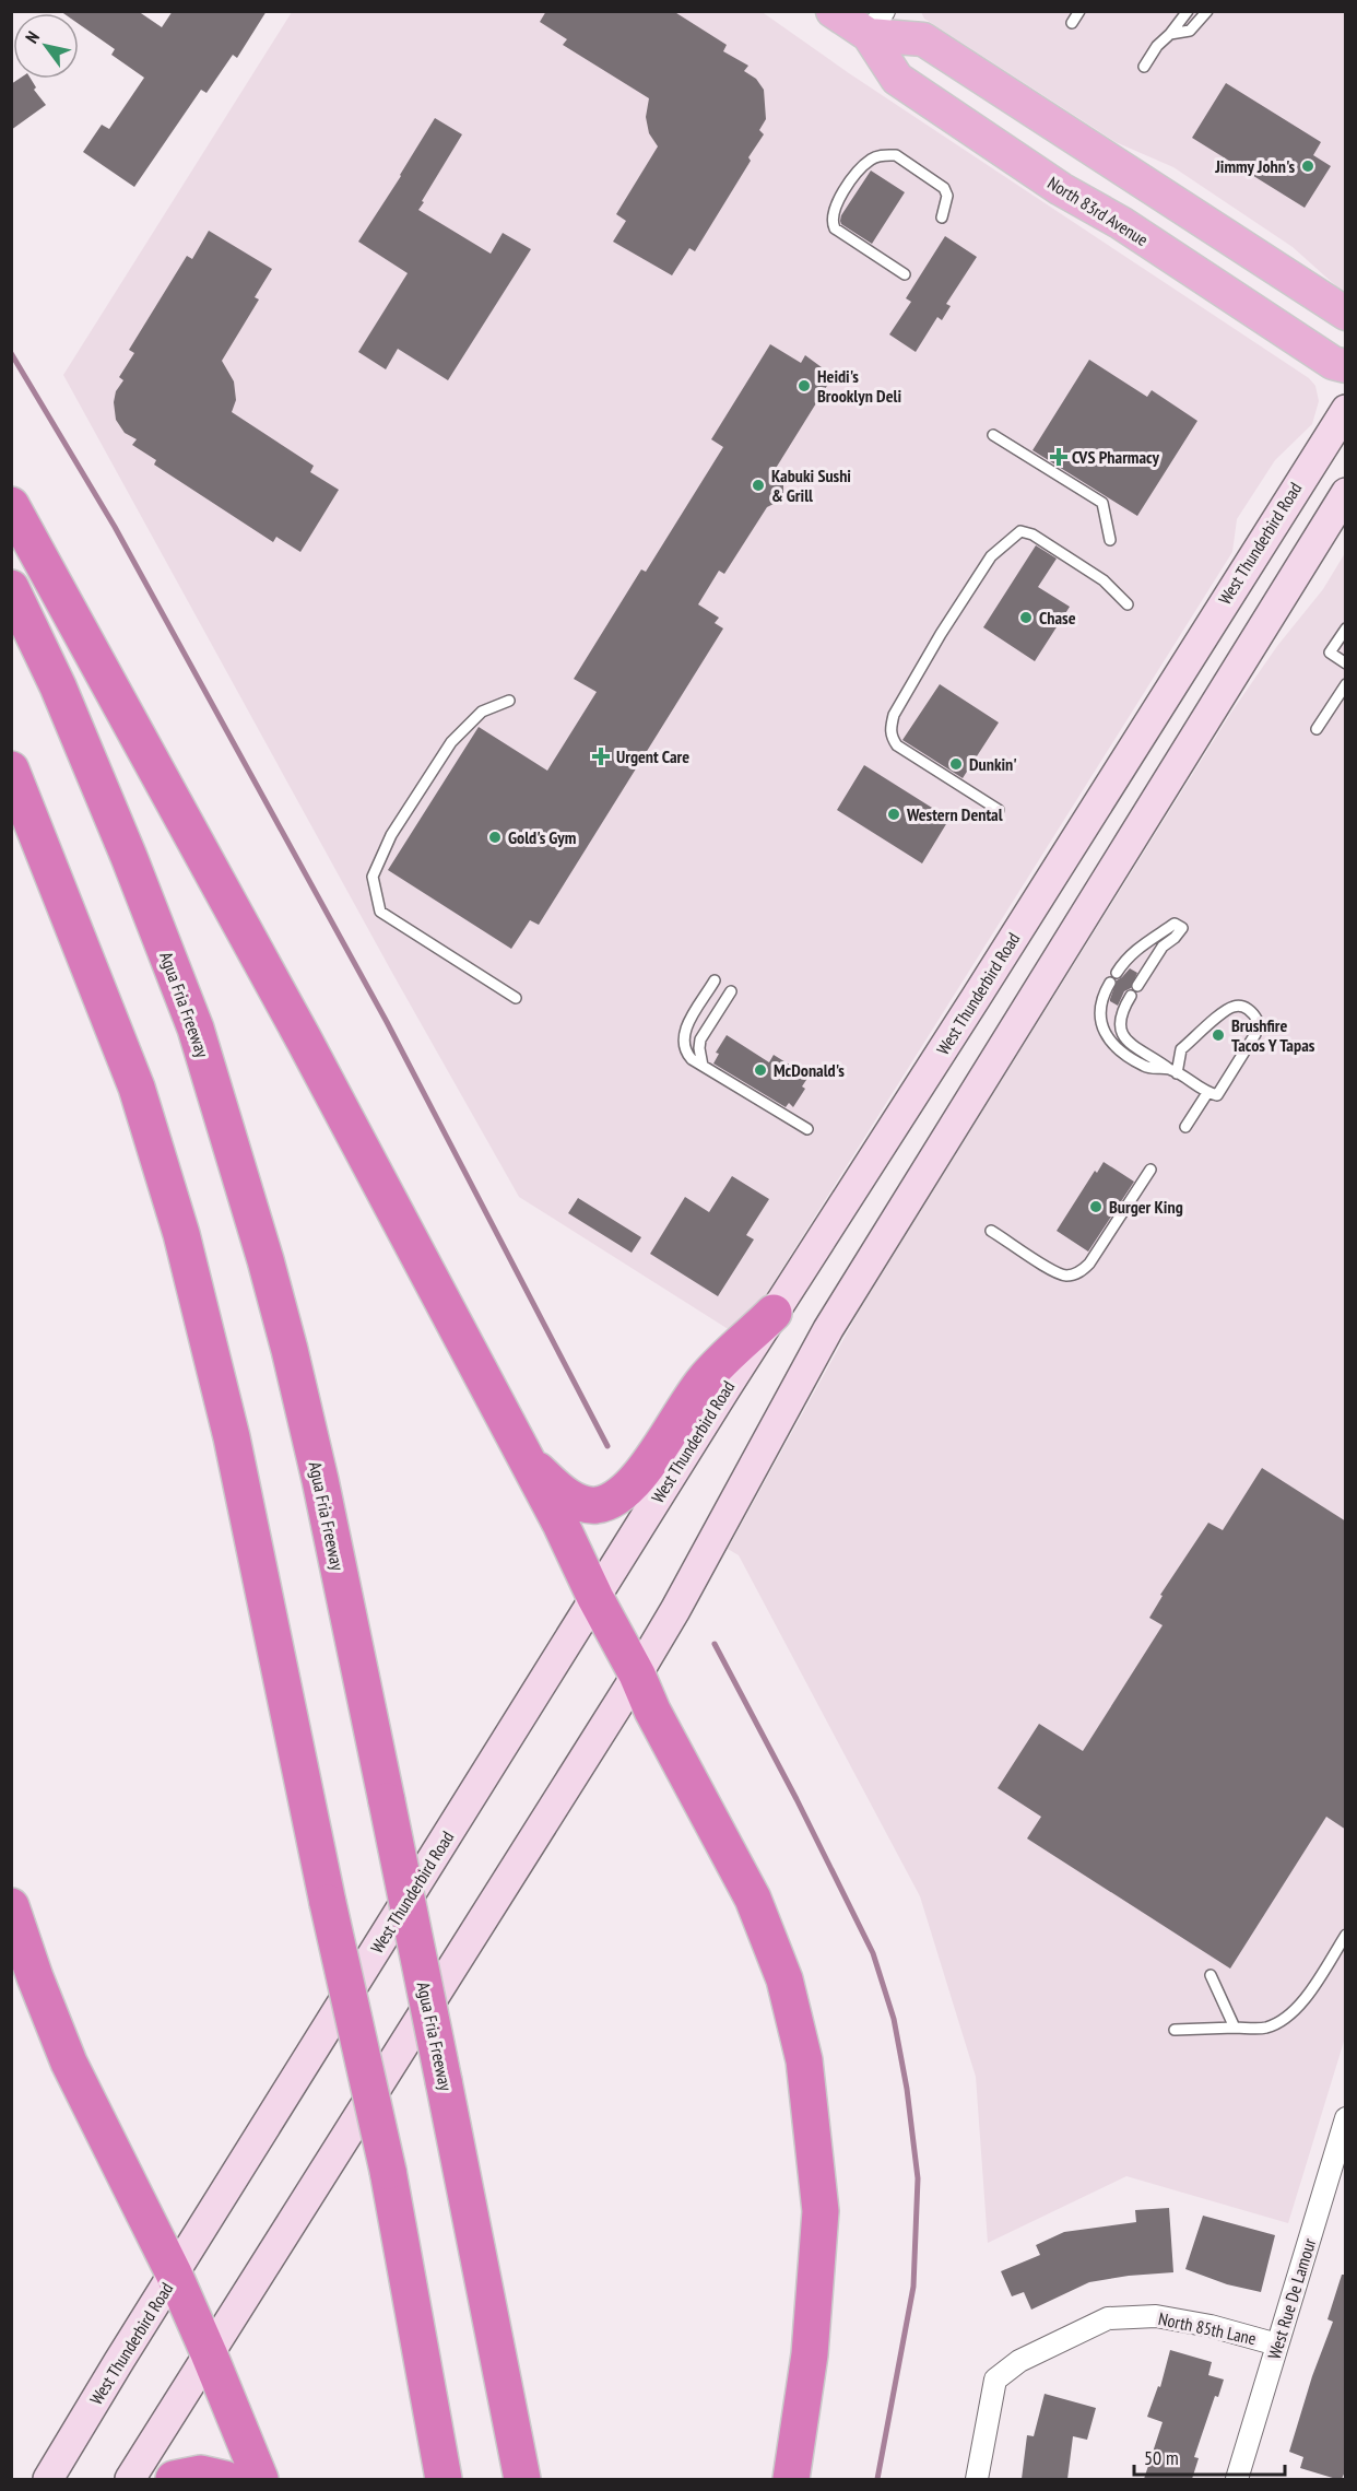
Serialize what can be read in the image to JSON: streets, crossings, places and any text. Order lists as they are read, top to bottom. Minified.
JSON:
{"streets":{"highway":["Agua Fria Freeway"],"main road":["North 83rd Avenue","West Thunderbird Road"],"street":["West Rue De Lamour","North 85th Lane"]},"crossings":[["West Rue De Lamour","North 85th Lane"]],"places":{"other":["Jimmy John's","Heidi's Brooklyn Deli","Kabuki Sushi & Grill","Chase","Dunkin'","Western Dental","Gold's Gym","Brushfire Tacos Y Tapas","McDonald's","Burger King"],"health":["CVS Pharmacy","Urgent Care"]},"scale_bar":"50 m","north":"top left"}
